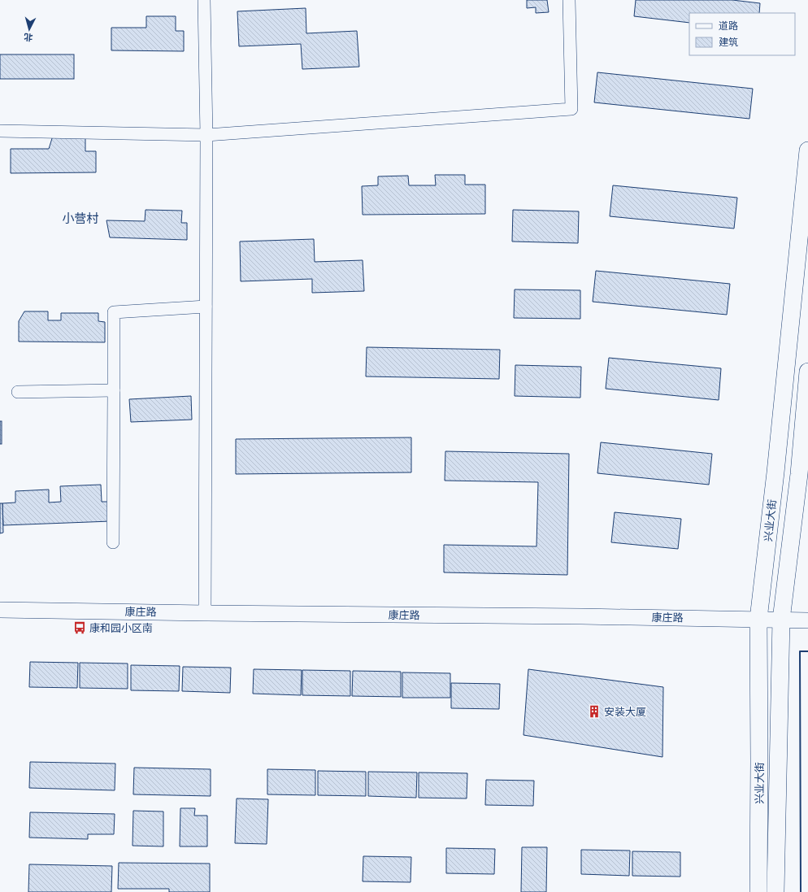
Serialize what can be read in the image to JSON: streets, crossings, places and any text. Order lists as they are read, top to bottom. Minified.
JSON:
{"streets":{"main road":["兴业大街"],"street":["康庄路"]},"crossings":[["兴业大街","康庄路"]],"districts":["小营村"],"places":{"bus stop":["康和园小区南"],"building":["安装大厦"]},"legend":["道路","建筑"],"north":"bottom"}
